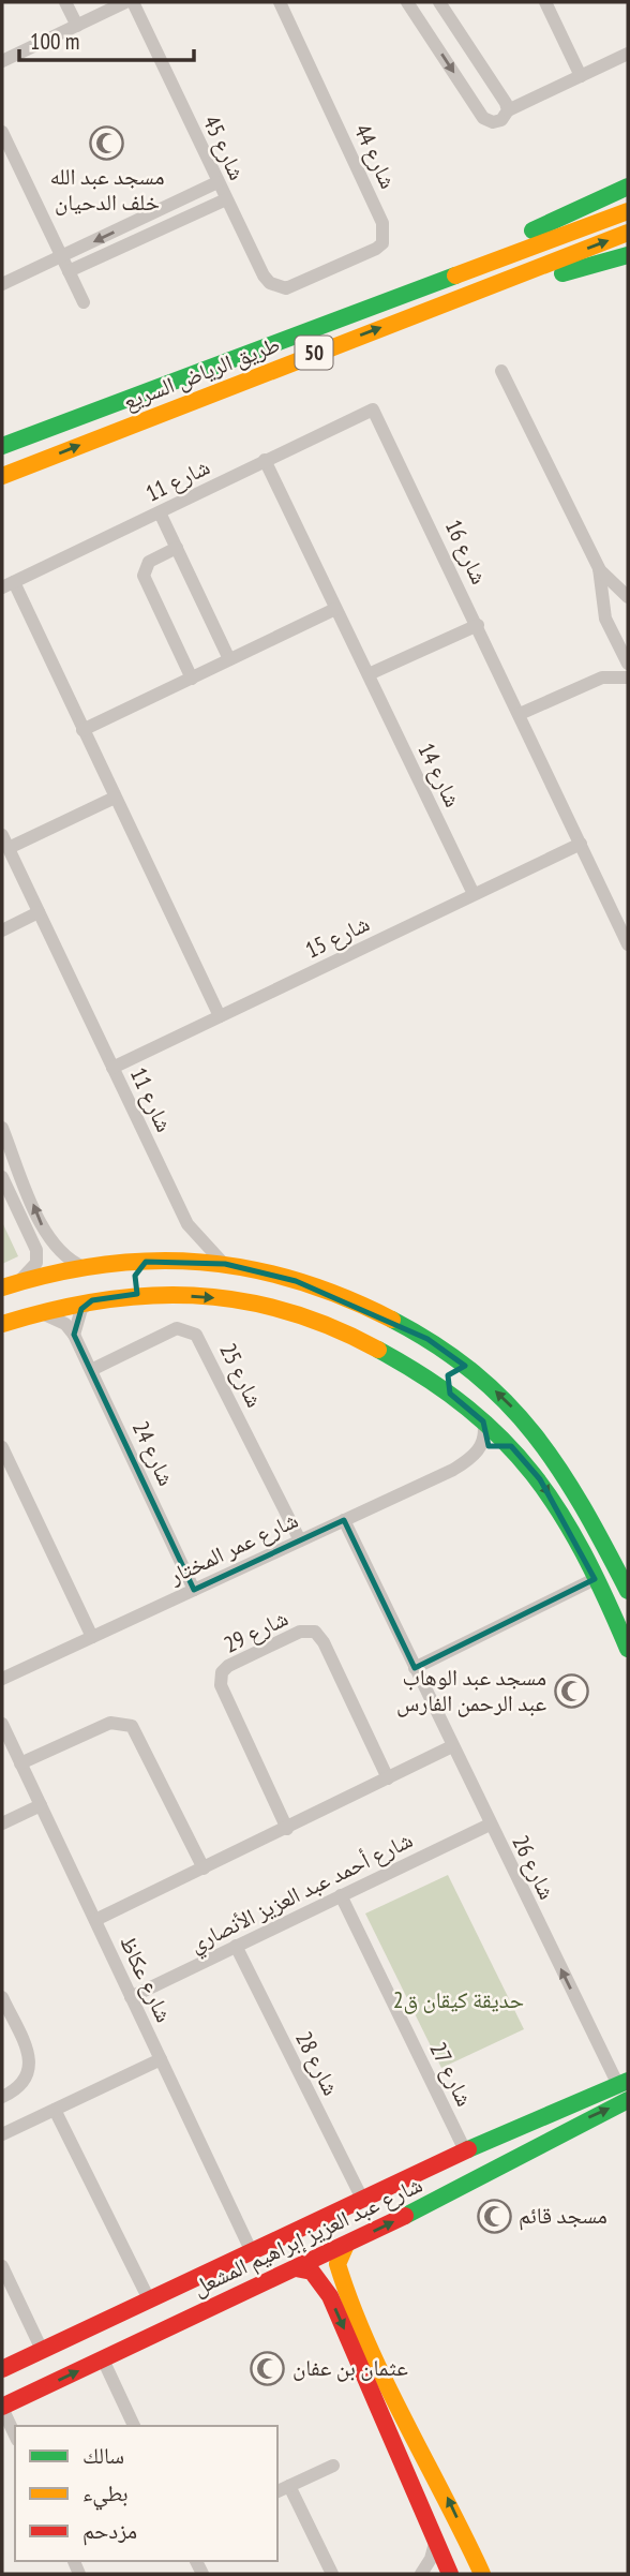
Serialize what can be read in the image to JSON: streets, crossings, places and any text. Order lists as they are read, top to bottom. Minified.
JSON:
{"streets":{"main road":["50","طريق الرياض السريع","شارع عبد العزيز إبراهيم المشعل"],"street":["شارع 45","شارع 44","شارع 11","شارع 16","شارع 14","شارع 15","شارع 25","شارع 24","شارع عمر المختار","شارع 29","شارع 26","شارع أحمد عبد العزيز الأنصاري","شارع عكاظ","شارع 28","شارع 27"]},"crossings":[["شارع 45","شارع 44"],["شارع 11","شارع 16"],["شارع 11","شارع 14"],["شارع 11","شارع 15"],["شارع 16","شارع 15"],["شارع 14","شارع 15"],["شارع 25","شارع 24"],["شارع 25","شارع عمر المختار"],["شارع 24","شارع عمر المختار"],["شارع عمر المختار","شارع 26"],["شارع 26","شارع أحمد عبد العزيز الأنصاري"],["شارع 26","شارع عبد العزيز إبراهيم المشعل"],["شارع أحمد عبد العزيز الأنصاري","شارع عكاظ"],["شارع أحمد عبد العزيز الأنصاري","شارع 28"],["شارع أحمد عبد العزيز الأنصاري","شارع 27"],["شارع عكاظ","شارع عبد العزيز إبراهيم المشعل"],["شارع 28","شارع عبد العزيز إبراهيم المشعل"],["شارع 27","شارع عبد العزيز إبراهيم المشعل"]],"one_way":["شارع 26"],"parks":["حديقة كيقان ق2"],"places":{"mosque":["مسجد عبد الله خلف الدحيان","مسجد عبد الوهاب عبد الرحمن الفارس","مسجد قائم","عثمان بن عفان"]},"legend":["سالك","بطيء","مزدحم"],"scale_bar":"100 m"}
